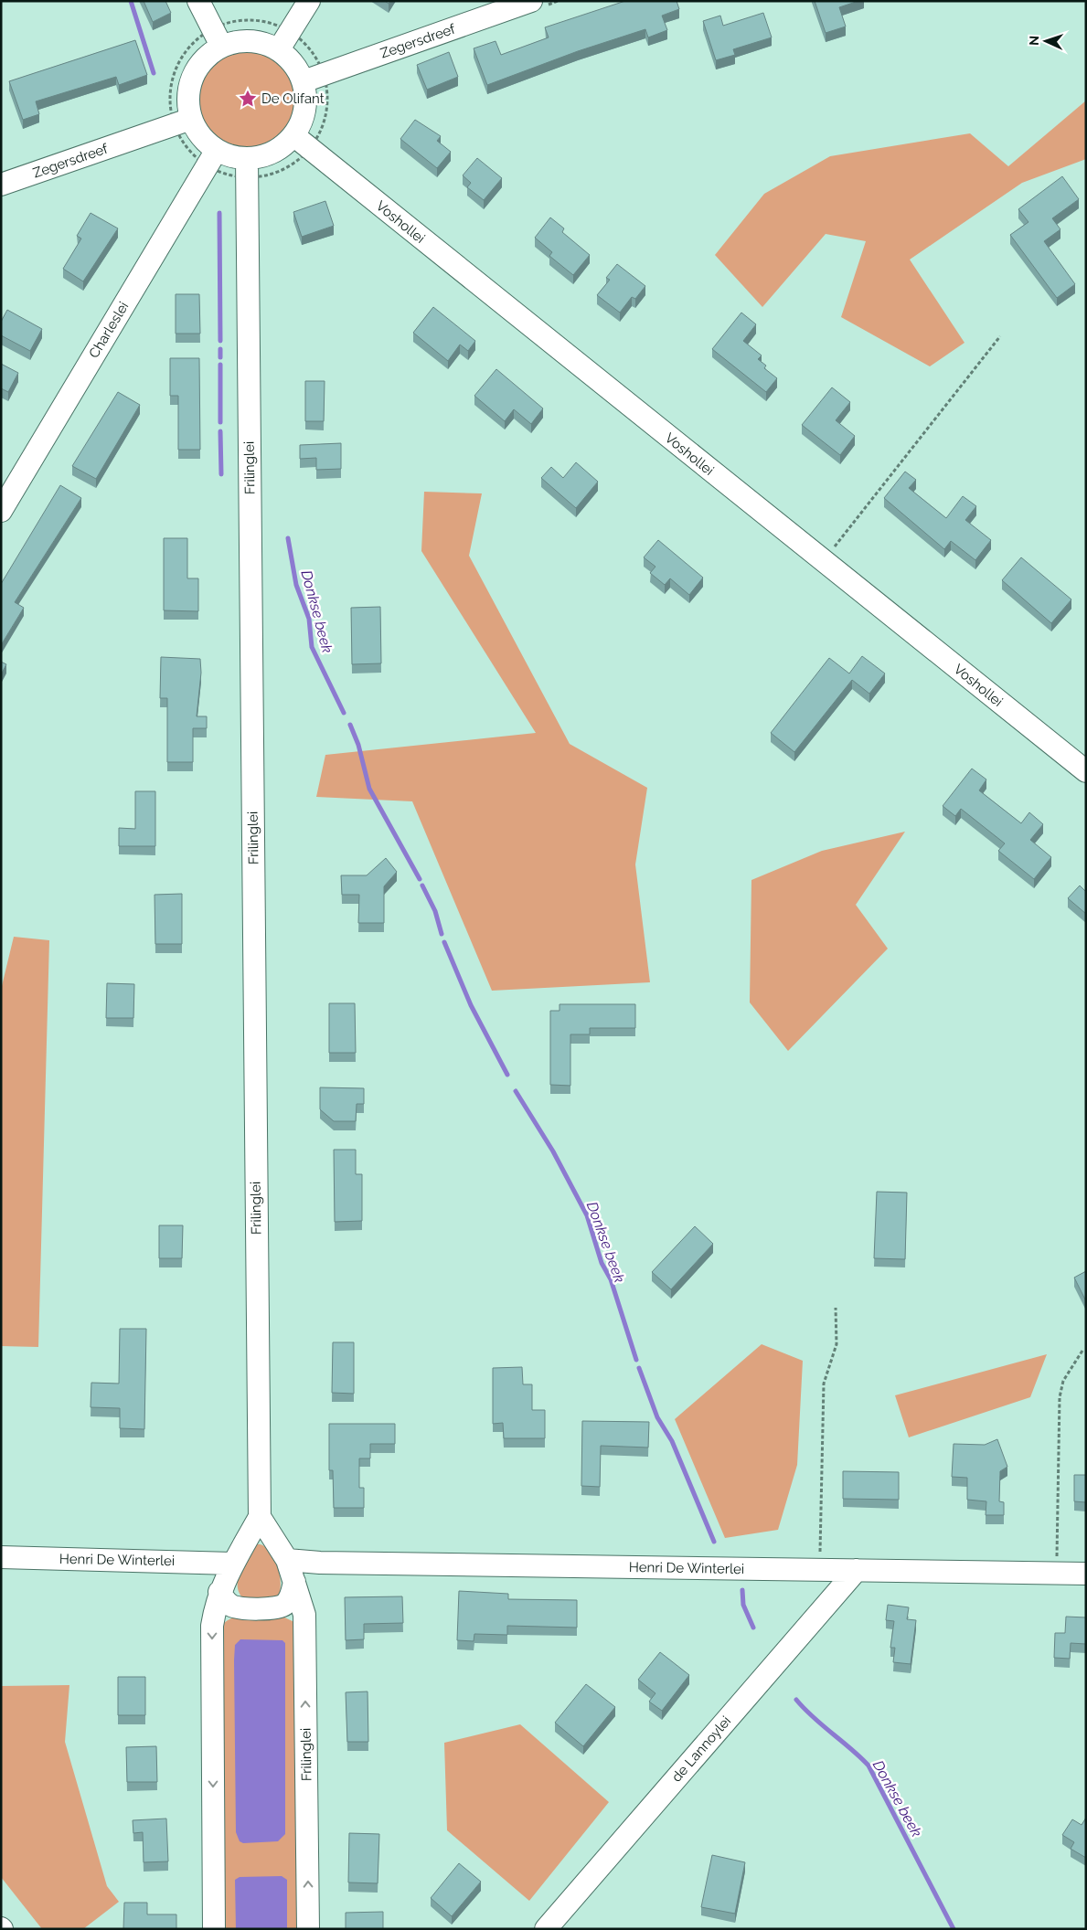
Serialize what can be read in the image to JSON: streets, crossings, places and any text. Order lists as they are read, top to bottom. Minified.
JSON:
{"streets":{"street":["Zegersdreef","Voshollei","Charleslei","Frilinglei","Henri De Winterlei","de Lannoylei"]},"crossings":[["Zegersdreef","Voshollei"],["Zegersdreef","Charleslei"],["Zegersdreef","Frilinglei"],["Voshollei","Charleslei"],["Voshollei","Frilinglei"],["Charleslei","Frilinglei"],["Frilinglei","Henri De Winterlei"],["Henri De Winterlei","de Lannoylei"]],"water":["Donkse beek"],"places":{"place":["De Olifant"]},"north":"left"}
